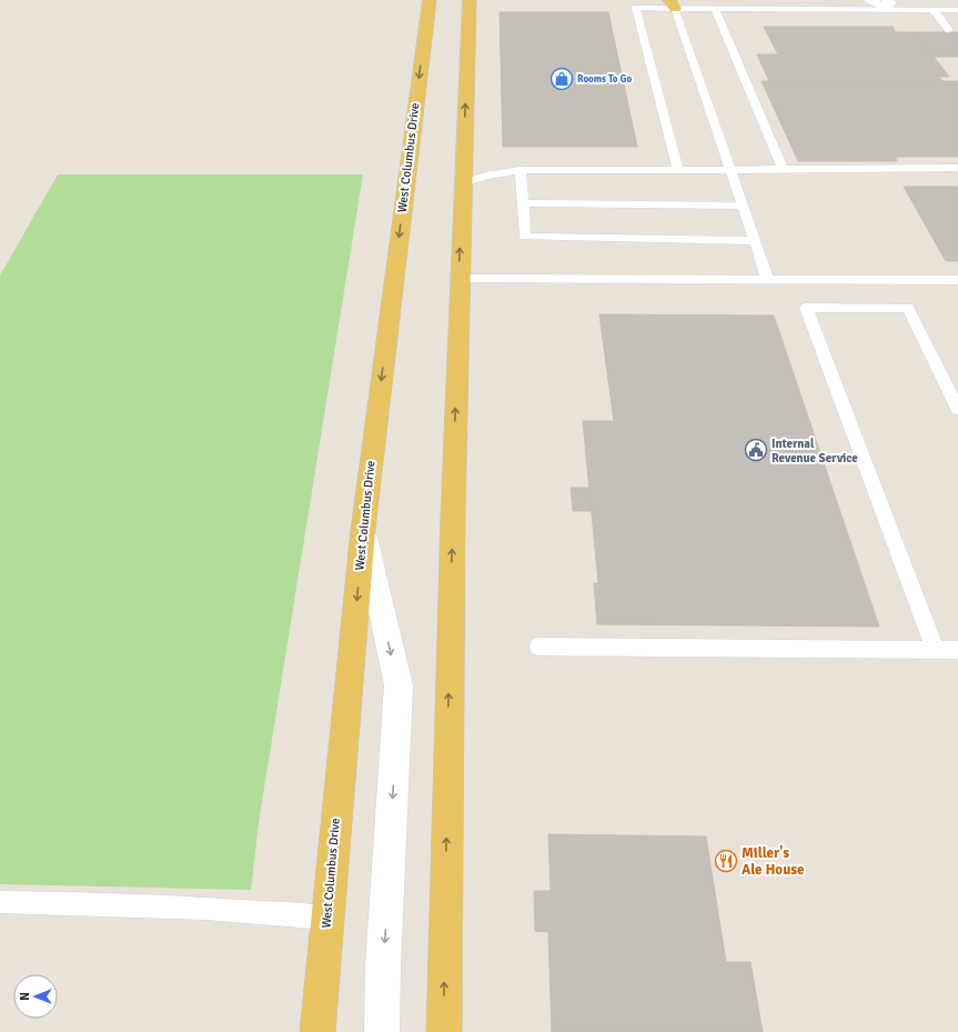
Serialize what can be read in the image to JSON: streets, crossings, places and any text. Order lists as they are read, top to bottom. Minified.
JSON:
{"streets":{"main road":["West Columbus Drive"]},"places":{"shop":["Rooms To Go"],"public building":["Internal Revenue Service"],"restaurant":["Miller's Ale House"]},"north":"left"}
